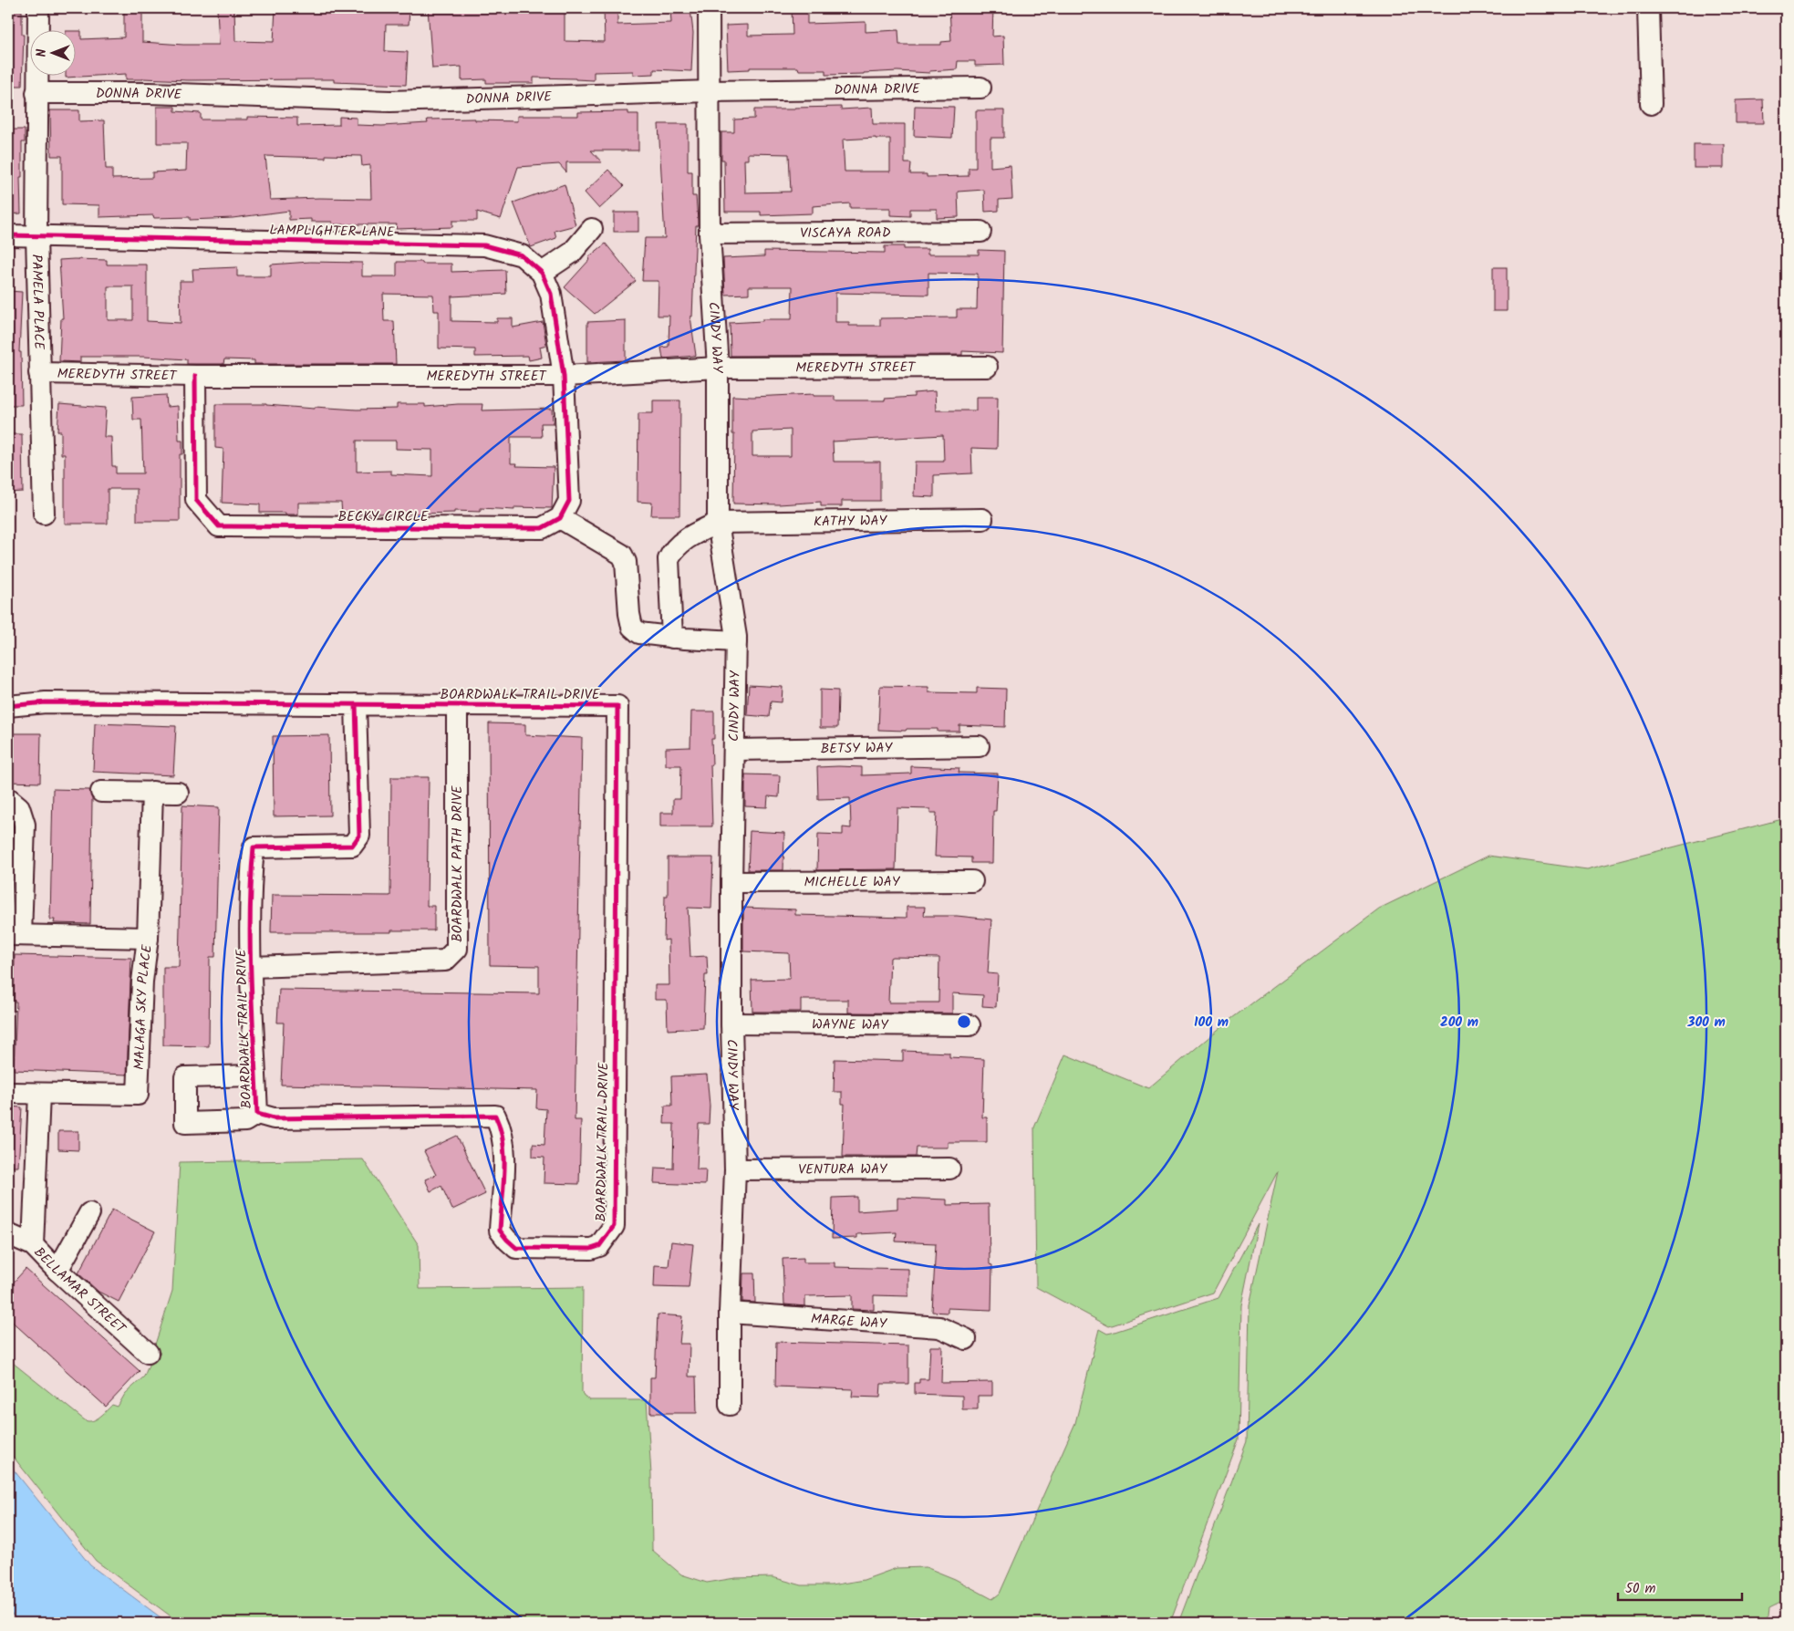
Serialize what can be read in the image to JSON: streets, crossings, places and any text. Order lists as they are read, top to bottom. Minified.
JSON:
{"streets":{"street":["DONNA DRIVE","LAMPLIGHTER LANE","VISCAYA ROAD","PAMELA PLACE","CINDY WAY","MEREDYTH STREET","BECKY CIRCLE","KATHY WAY","BOARDWALK TRAIL DRIVE","BETSY WAY","BOARDWALK PATH DRIVE","MICHELLE WAY","MALAGA SKY PLACE","WAYNE WAY","VENTURA WAY","BELLAMAR STREET","MARGE WAY"]},"crossings":[["DONNA DRIVE","PAMELA PLACE"],["DONNA DRIVE","CINDY WAY"],["LAMPLIGHTER LANE","PAMELA PLACE"],["LAMPLIGHTER LANE","MEREDYTH STREET"],["VISCAYA ROAD","CINDY WAY"],["PAMELA PLACE","MEREDYTH STREET"],["CINDY WAY","MEREDYTH STREET"],["CINDY WAY","KATHY WAY"],["CINDY WAY","BETSY WAY"],["CINDY WAY","MICHELLE WAY"],["CINDY WAY","WAYNE WAY"],["CINDY WAY","VENTURA WAY"],["CINDY WAY","MARGE WAY"],["MEREDYTH STREET","BECKY CIRCLE"],["BOARDWALK TRAIL DRIVE","BOARDWALK PATH DRIVE"]],"scale_bar":"50 m","north":"left","rings":["100 m","200 m","300 m"]}
